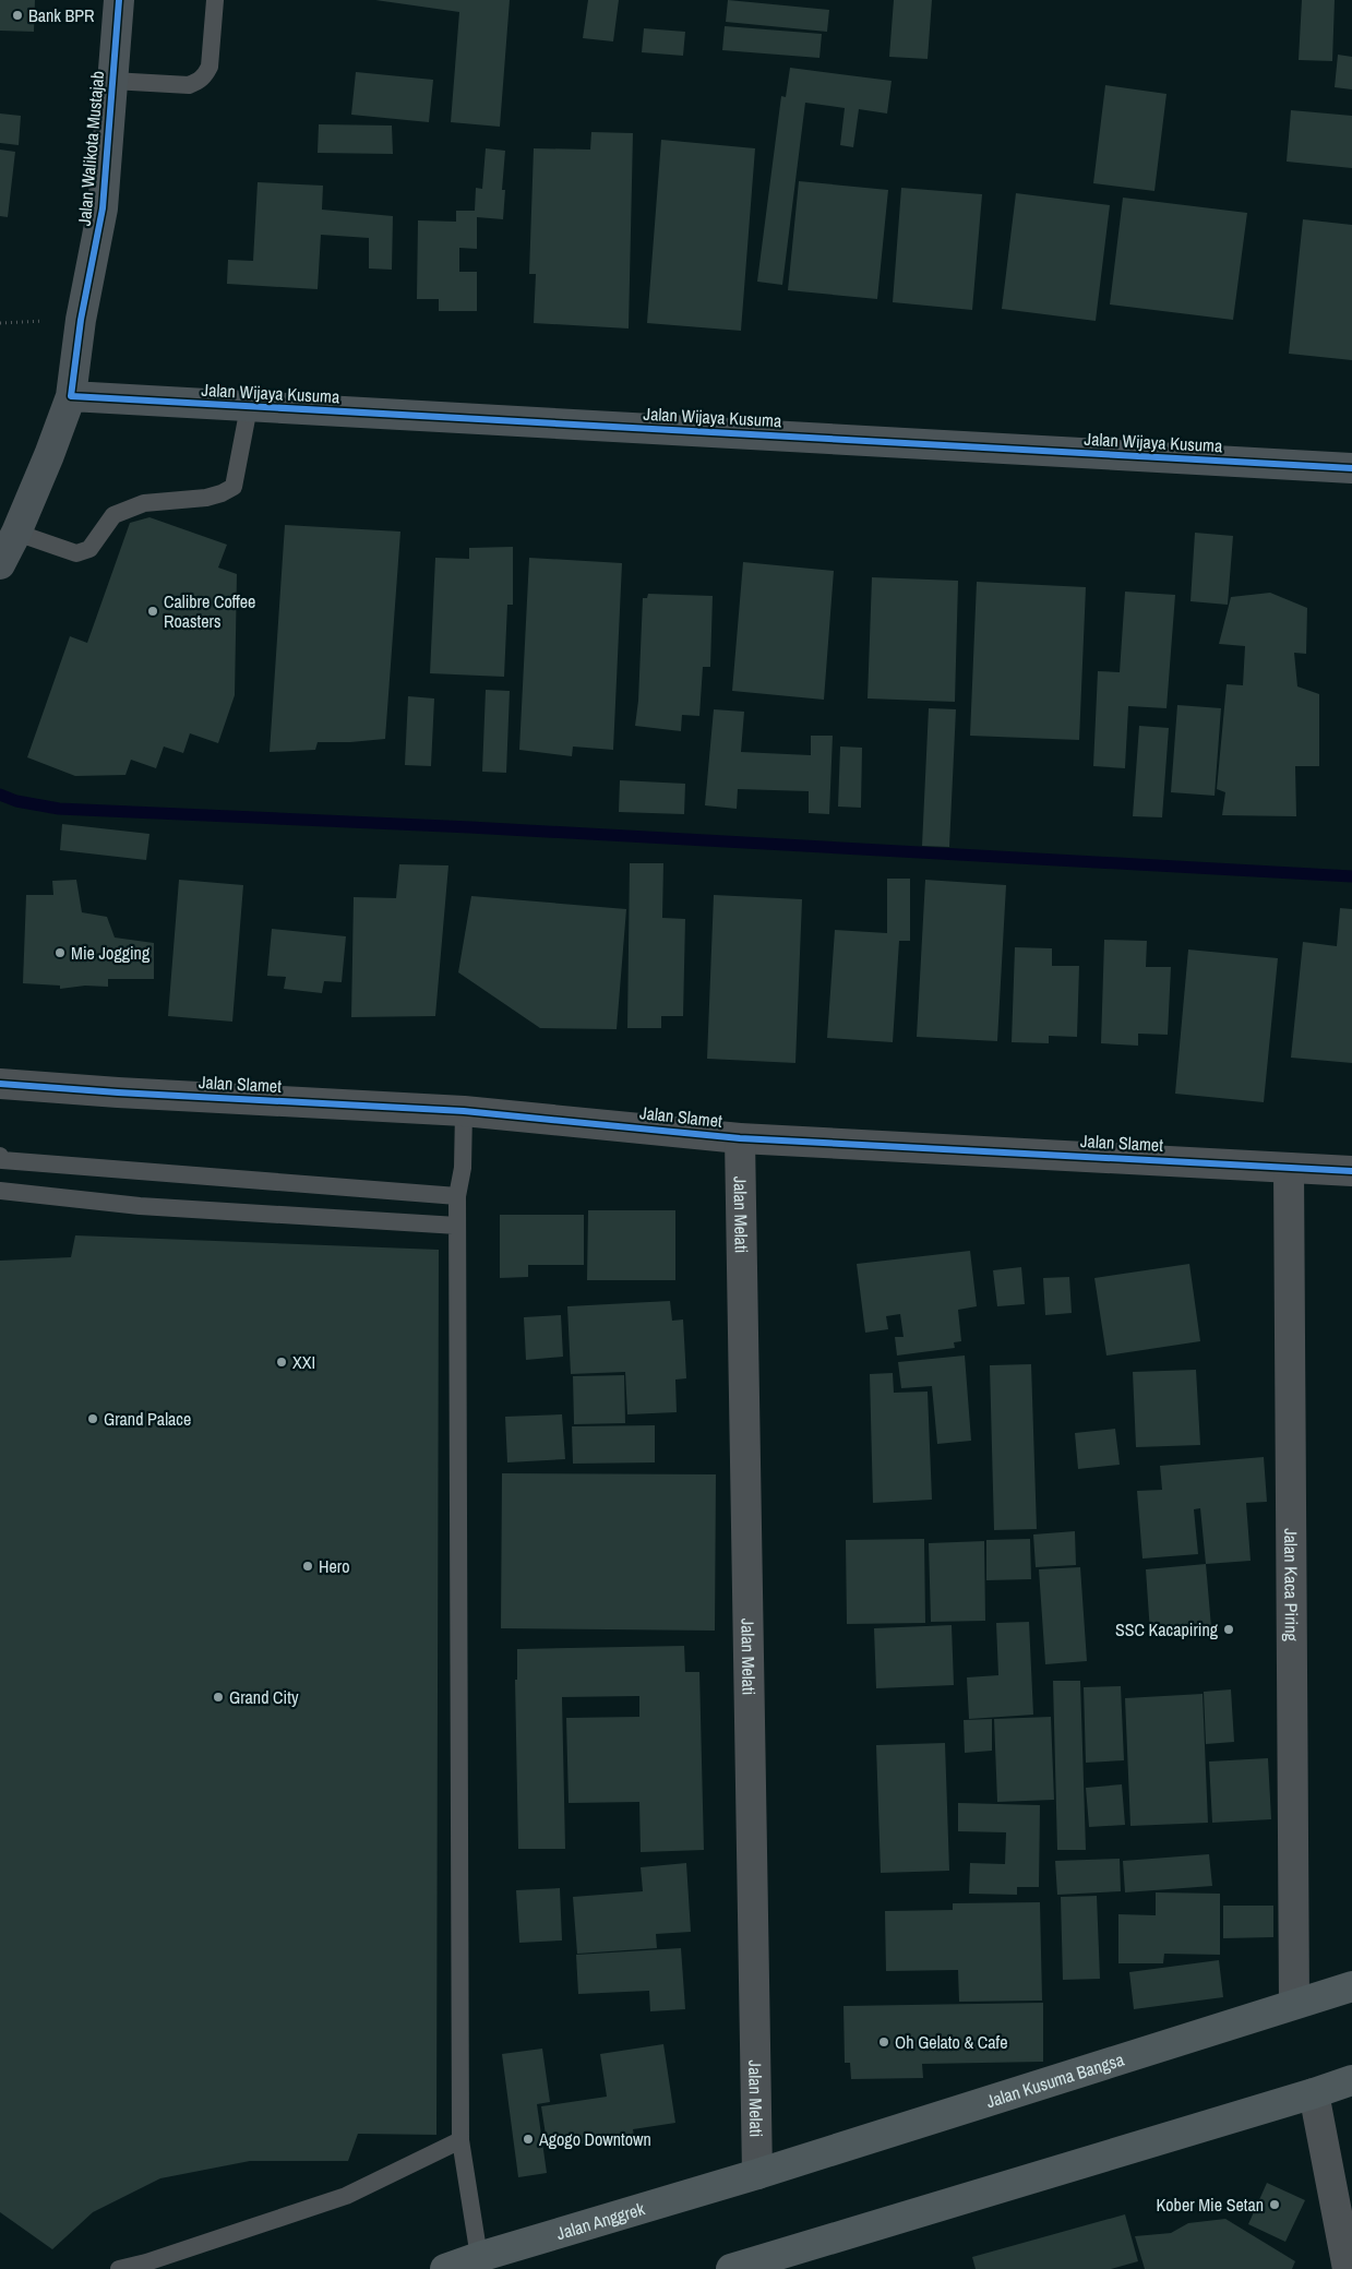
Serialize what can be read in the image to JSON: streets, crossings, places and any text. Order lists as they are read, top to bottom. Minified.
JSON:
{"streets":{"highway":["Jalan Kusuma Bangsa","Jalan Anggrek"],"street":["Jalan Walikota Mustajab","Jalan Wijaya Kusuma","Jalan Slamet","Jalan Melati","Jalan Kaca Piring"]},"crossings":[["Jalan Walikota Mustajab","Jalan Wijaya Kusuma"],["Jalan Slamet","Jalan Melati"],["Jalan Slamet","Jalan Kaca Piring"],["Jalan Melati","Jalan Kusuma Bangsa"],["Jalan Melati","Jalan Anggrek"],["Jalan Kaca Piring","Jalan Kusuma Bangsa"],["Jalan Kusuma Bangsa","Jalan Anggrek"]],"places":["Bank BPR","Calibre Coffee Roasters","Mie Jogging","XXI","Grand Palace","Hero","SSC Kacapiring","Grand City","Oh Gelato & Cafe","Agogo Downtown","Kober Mie Setan"]}
